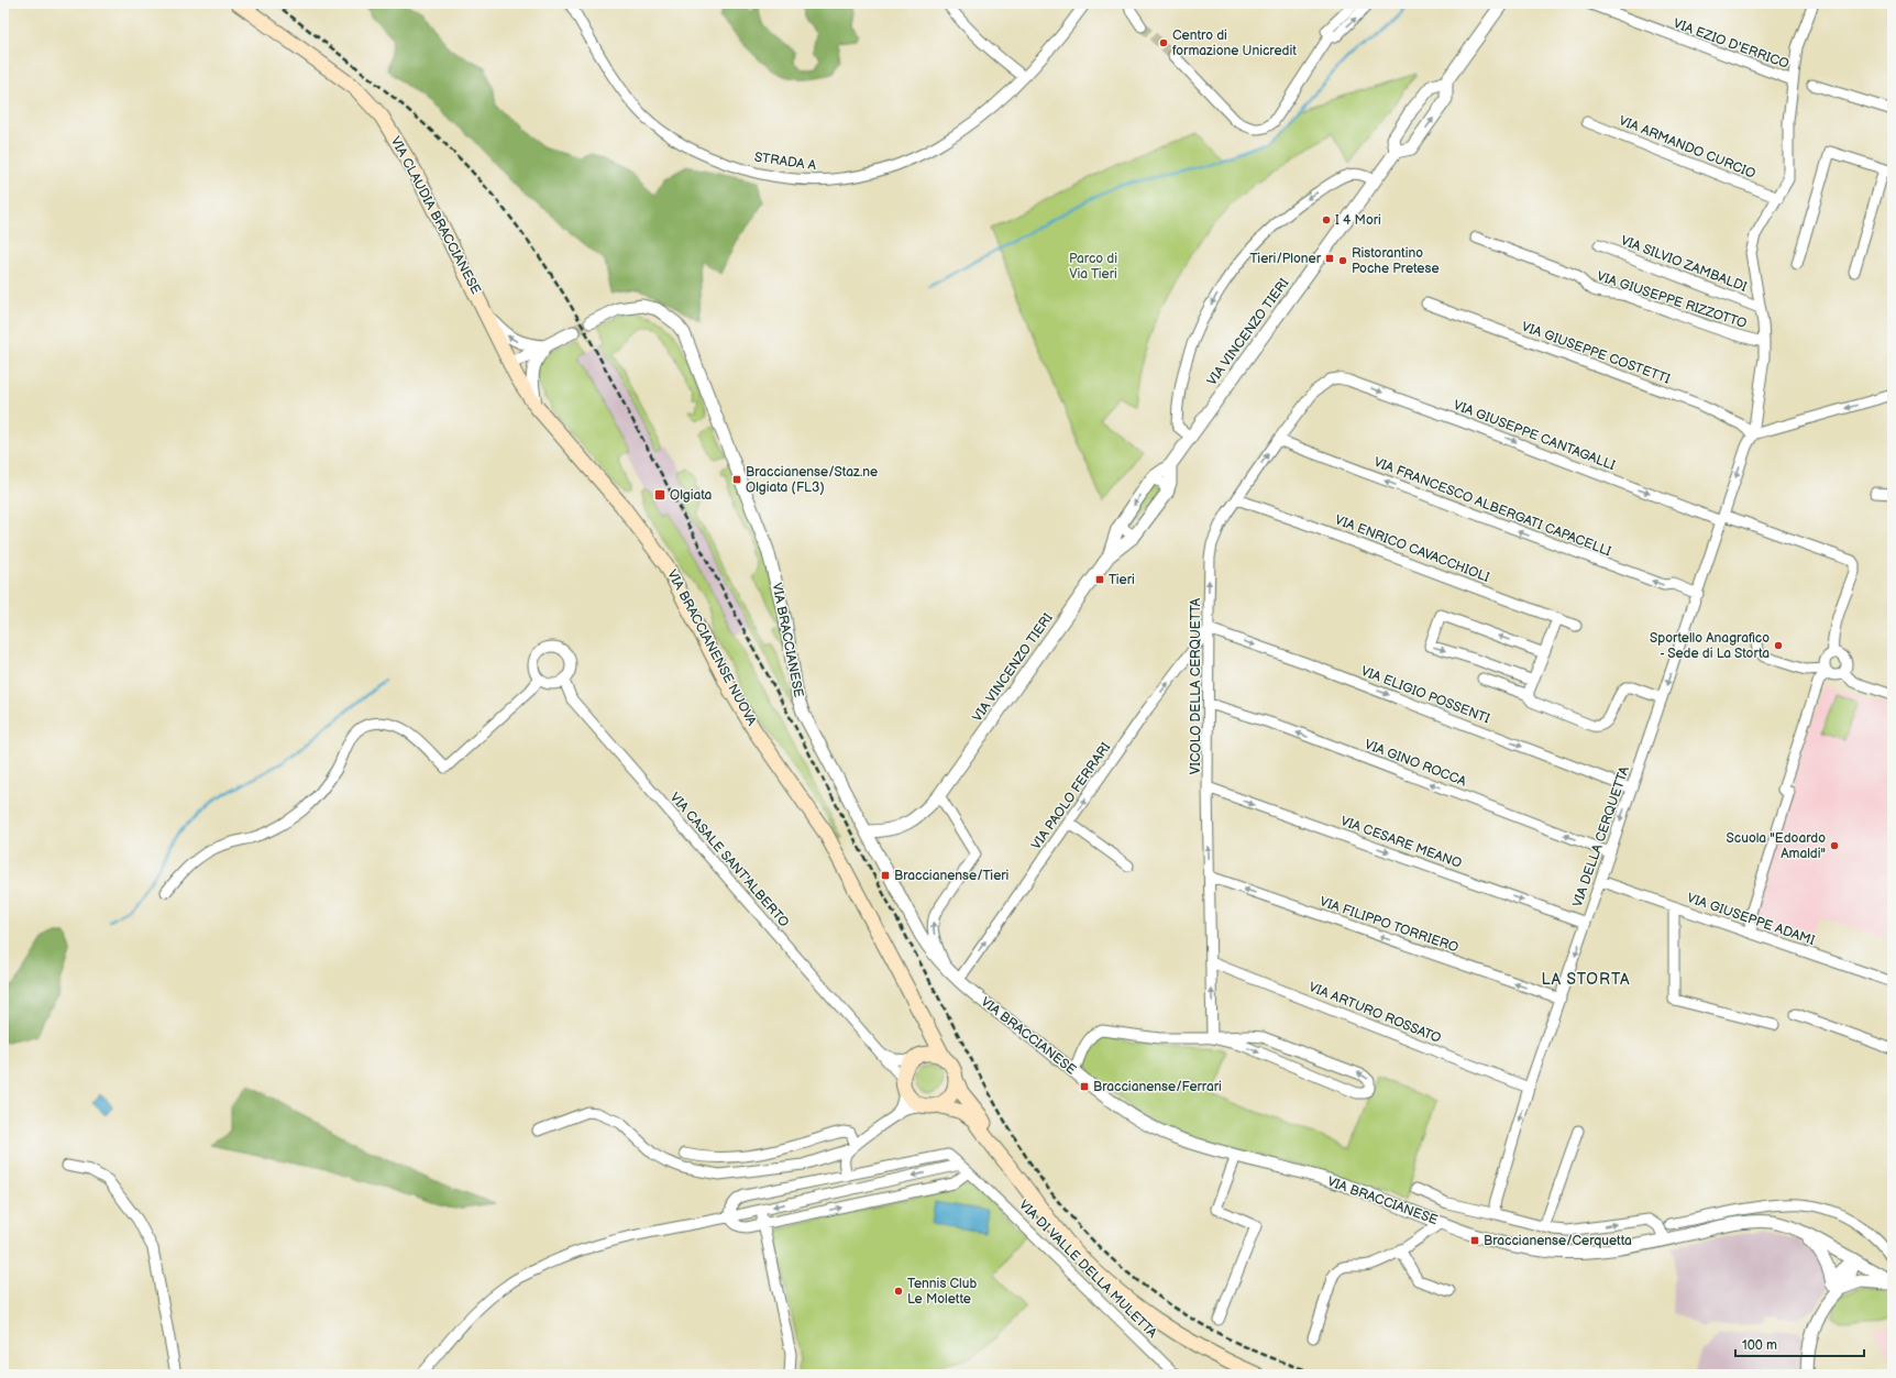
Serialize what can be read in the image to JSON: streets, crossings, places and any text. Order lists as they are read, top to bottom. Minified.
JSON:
{"streets":{"main road":["VIA CLAUDIA BRACCIANESE","VIA BRACCIANENSE NUOVA"],"street":["VIA EZIO D'ERRICO","VIA ARMANDO CURCIO","STRADA A","VIA SILVIO ZAMBALDI","VIA GIUSEPPE RIZZOTTO","VIA VINCENZO TIERI","VIA GIUSEPPE COSTETTI","VIA GIUSEPPE CANTAGALLI","VIA FRANCESCO ALBERGATI CAPACELLI","VIA ENRICO CAVACCHIOLI","VIA BRACCIANESE","VICOLO DELLA CERQUETTA","VIA ELIGIO POSSENTI","VIA GINO ROCCA","VIA PAOLO FERRARI","VIA DELLA CERQUETTA","VIA CESARE MEANO","VIA CASALE SANT'ALBERTO","VIA GIUSEPPE ADAMI","VIA FILIPPO TORRIERO","VIA ARTURO ROSSATO","VIA DI VALLE DELLA MULETTA"]},"crossings":[["VIA EZIO D'ERRICO","VIA DELLA CERQUETTA"],["VIA ARMANDO CURCIO","VIA DELLA CERQUETTA"],["VIA SILVIO ZAMBALDI","VIA DELLA CERQUETTA"],["VIA GIUSEPPE RIZZOTTO","VIA DELLA CERQUETTA"],["VIA VINCENZO TIERI","VIA BRACCIANESE"],["VIA GIUSEPPE COSTETTI","VIA DELLA CERQUETTA"],["VIA GIUSEPPE CANTAGALLI","VICOLO DELLA CERQUETTA"],["VIA GIUSEPPE CANTAGALLI","VIA DELLA CERQUETTA"],["VIA FRANCESCO ALBERGATI CAPACELLI","VICOLO DELLA CERQUETTA"],["VIA FRANCESCO ALBERGATI CAPACELLI","VIA DELLA CERQUETTA"],["VIA ENRICO CAVACCHIOLI","VICOLO DELLA CERQUETTA"],["VIA BRACCIANESE","VIA PAOLO FERRARI"],["VIA BRACCIANENSE NUOVA","VIA CASALE SANT'ALBERTO"],["VICOLO DELLA CERQUETTA","VIA ELIGIO POSSENTI"],["VICOLO DELLA CERQUETTA","VIA GINO ROCCA"],["VICOLO DELLA CERQUETTA","VIA PAOLO FERRARI"],["VICOLO DELLA CERQUETTA","VIA CESARE MEANO"],["VICOLO DELLA CERQUETTA","VIA FILIPPO TORRIERO"],["VICOLO DELLA CERQUETTA","VIA ARTURO ROSSATO"],["VIA ELIGIO POSSENTI","VIA PAOLO FERRARI"],["VIA ELIGIO POSSENTI","VIA DELLA CERQUETTA"],["VIA GINO ROCCA","VIA DELLA CERQUETTA"],["VIA DELLA CERQUETTA","VIA CESARE MEANO"],["VIA DELLA CERQUETTA","VIA GIUSEPPE ADAMI"],["VIA DELLA CERQUETTA","VIA FILIPPO TORRIERO"],["VIA DELLA CERQUETTA","VIA ARTURO ROSSATO"]],"one_way":["VIA GIUSEPPE CANTAGALLI","VIA FRANCESCO ALBERGATI CAPACELLI","VICOLO DELLA CERQUETTA","VIA ELIGIO POSSENTI","VIA GINO ROCCA","VIA PAOLO FERRARI","VIA DELLA CERQUETTA","VIA CESARE MEANO","VIA FILIPPO TORRIERO"],"districts":["LA STORTA"],"parks":["Parco di Via Tieri"],"places":{"other":["Centro di formazione Unicredit","I 4 Mori","Ristorantino Poche Pretese","Sportello Anagrafico - Sede di La Storta","Scuola \"Edoardo Amaldi\"","Tennis Club Le Molette"],"transit":["Tieri/Ploner","Braccianense/Staz.ne Olgiata (FL3)","Olgiata","Tieri","Braccianense/Tieri","Braccianense/Ferrari","Braccianense/Cerquetta"]},"scale_bar":"100 m"}
